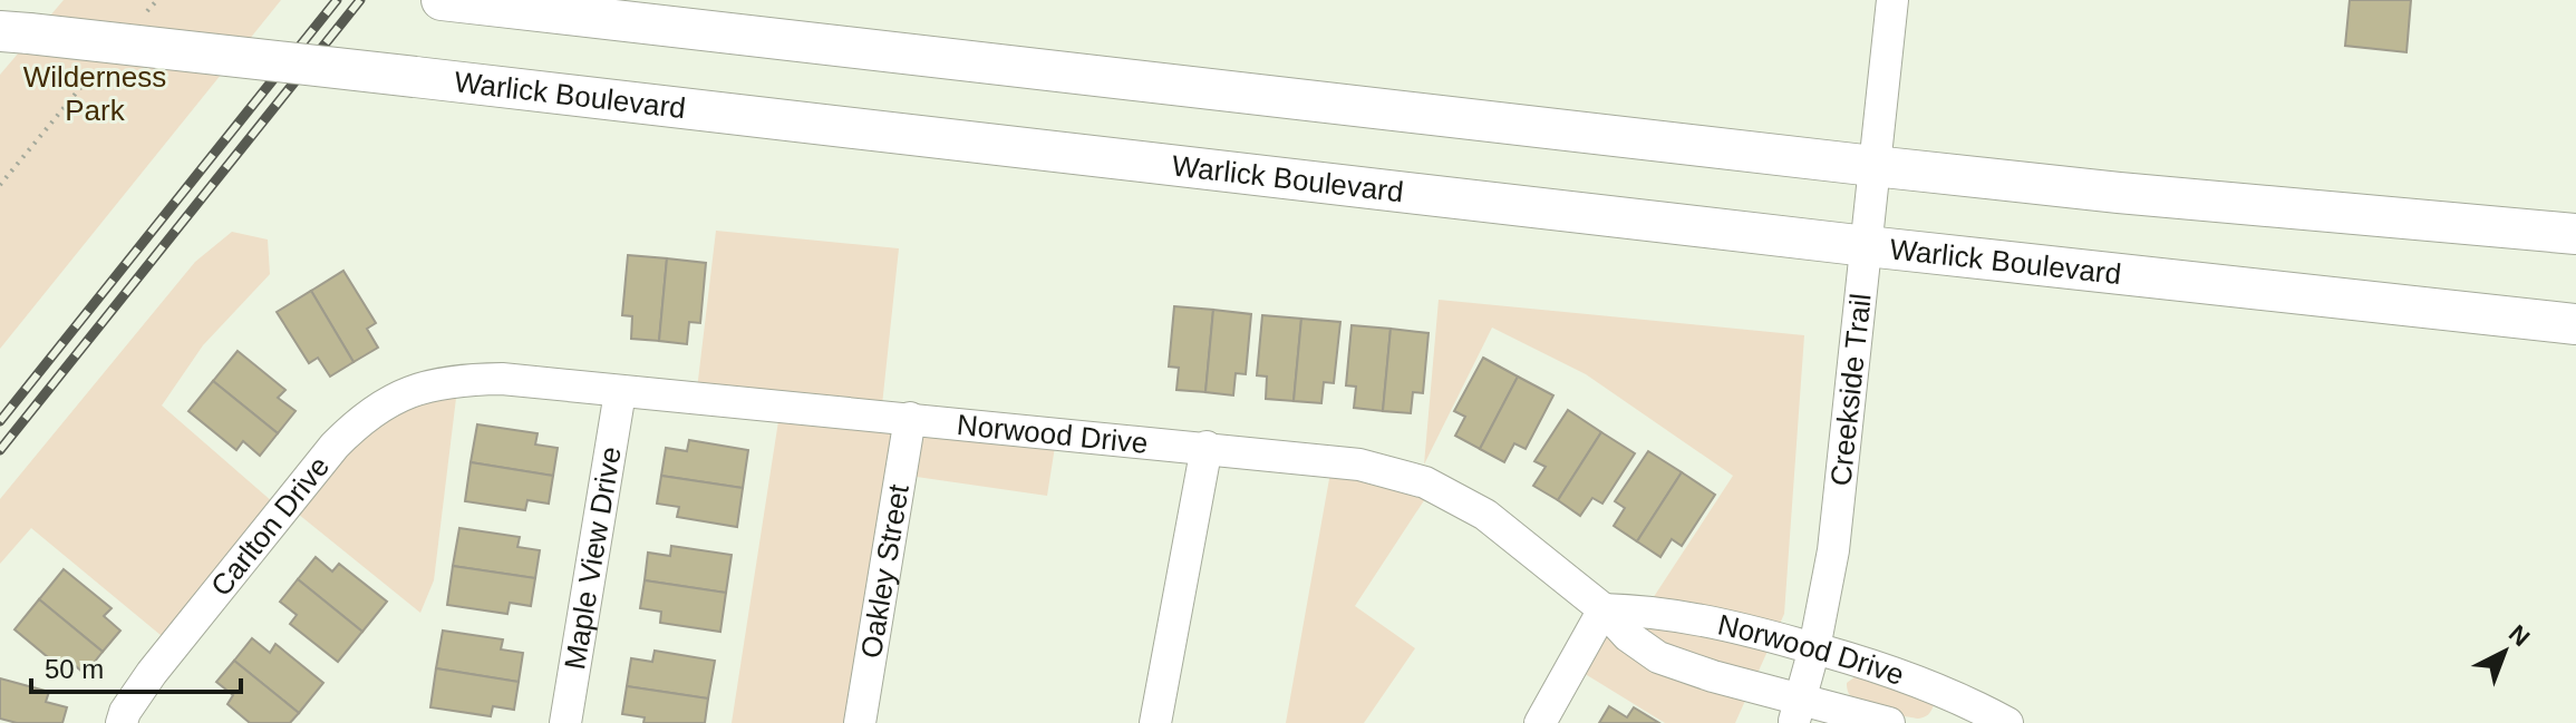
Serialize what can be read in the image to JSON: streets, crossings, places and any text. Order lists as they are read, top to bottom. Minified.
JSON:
{"streets":{"main road":["Warlick Boulevard"],"street":["Creekside Trail","Norwood Drive","Carlton Drive","Maple View Drive","Oakley Street"]},"crossings":[["Warlick Boulevard","Creekside Trail"],["Creekside Trail","Norwood Drive"],["Norwood Drive","Carlton Drive"],["Norwood Drive","Maple View Drive"],["Norwood Drive","Oakley Street"]],"parks":["Wilderness Park"],"scale_bar":"50 m","north":"top right"}
